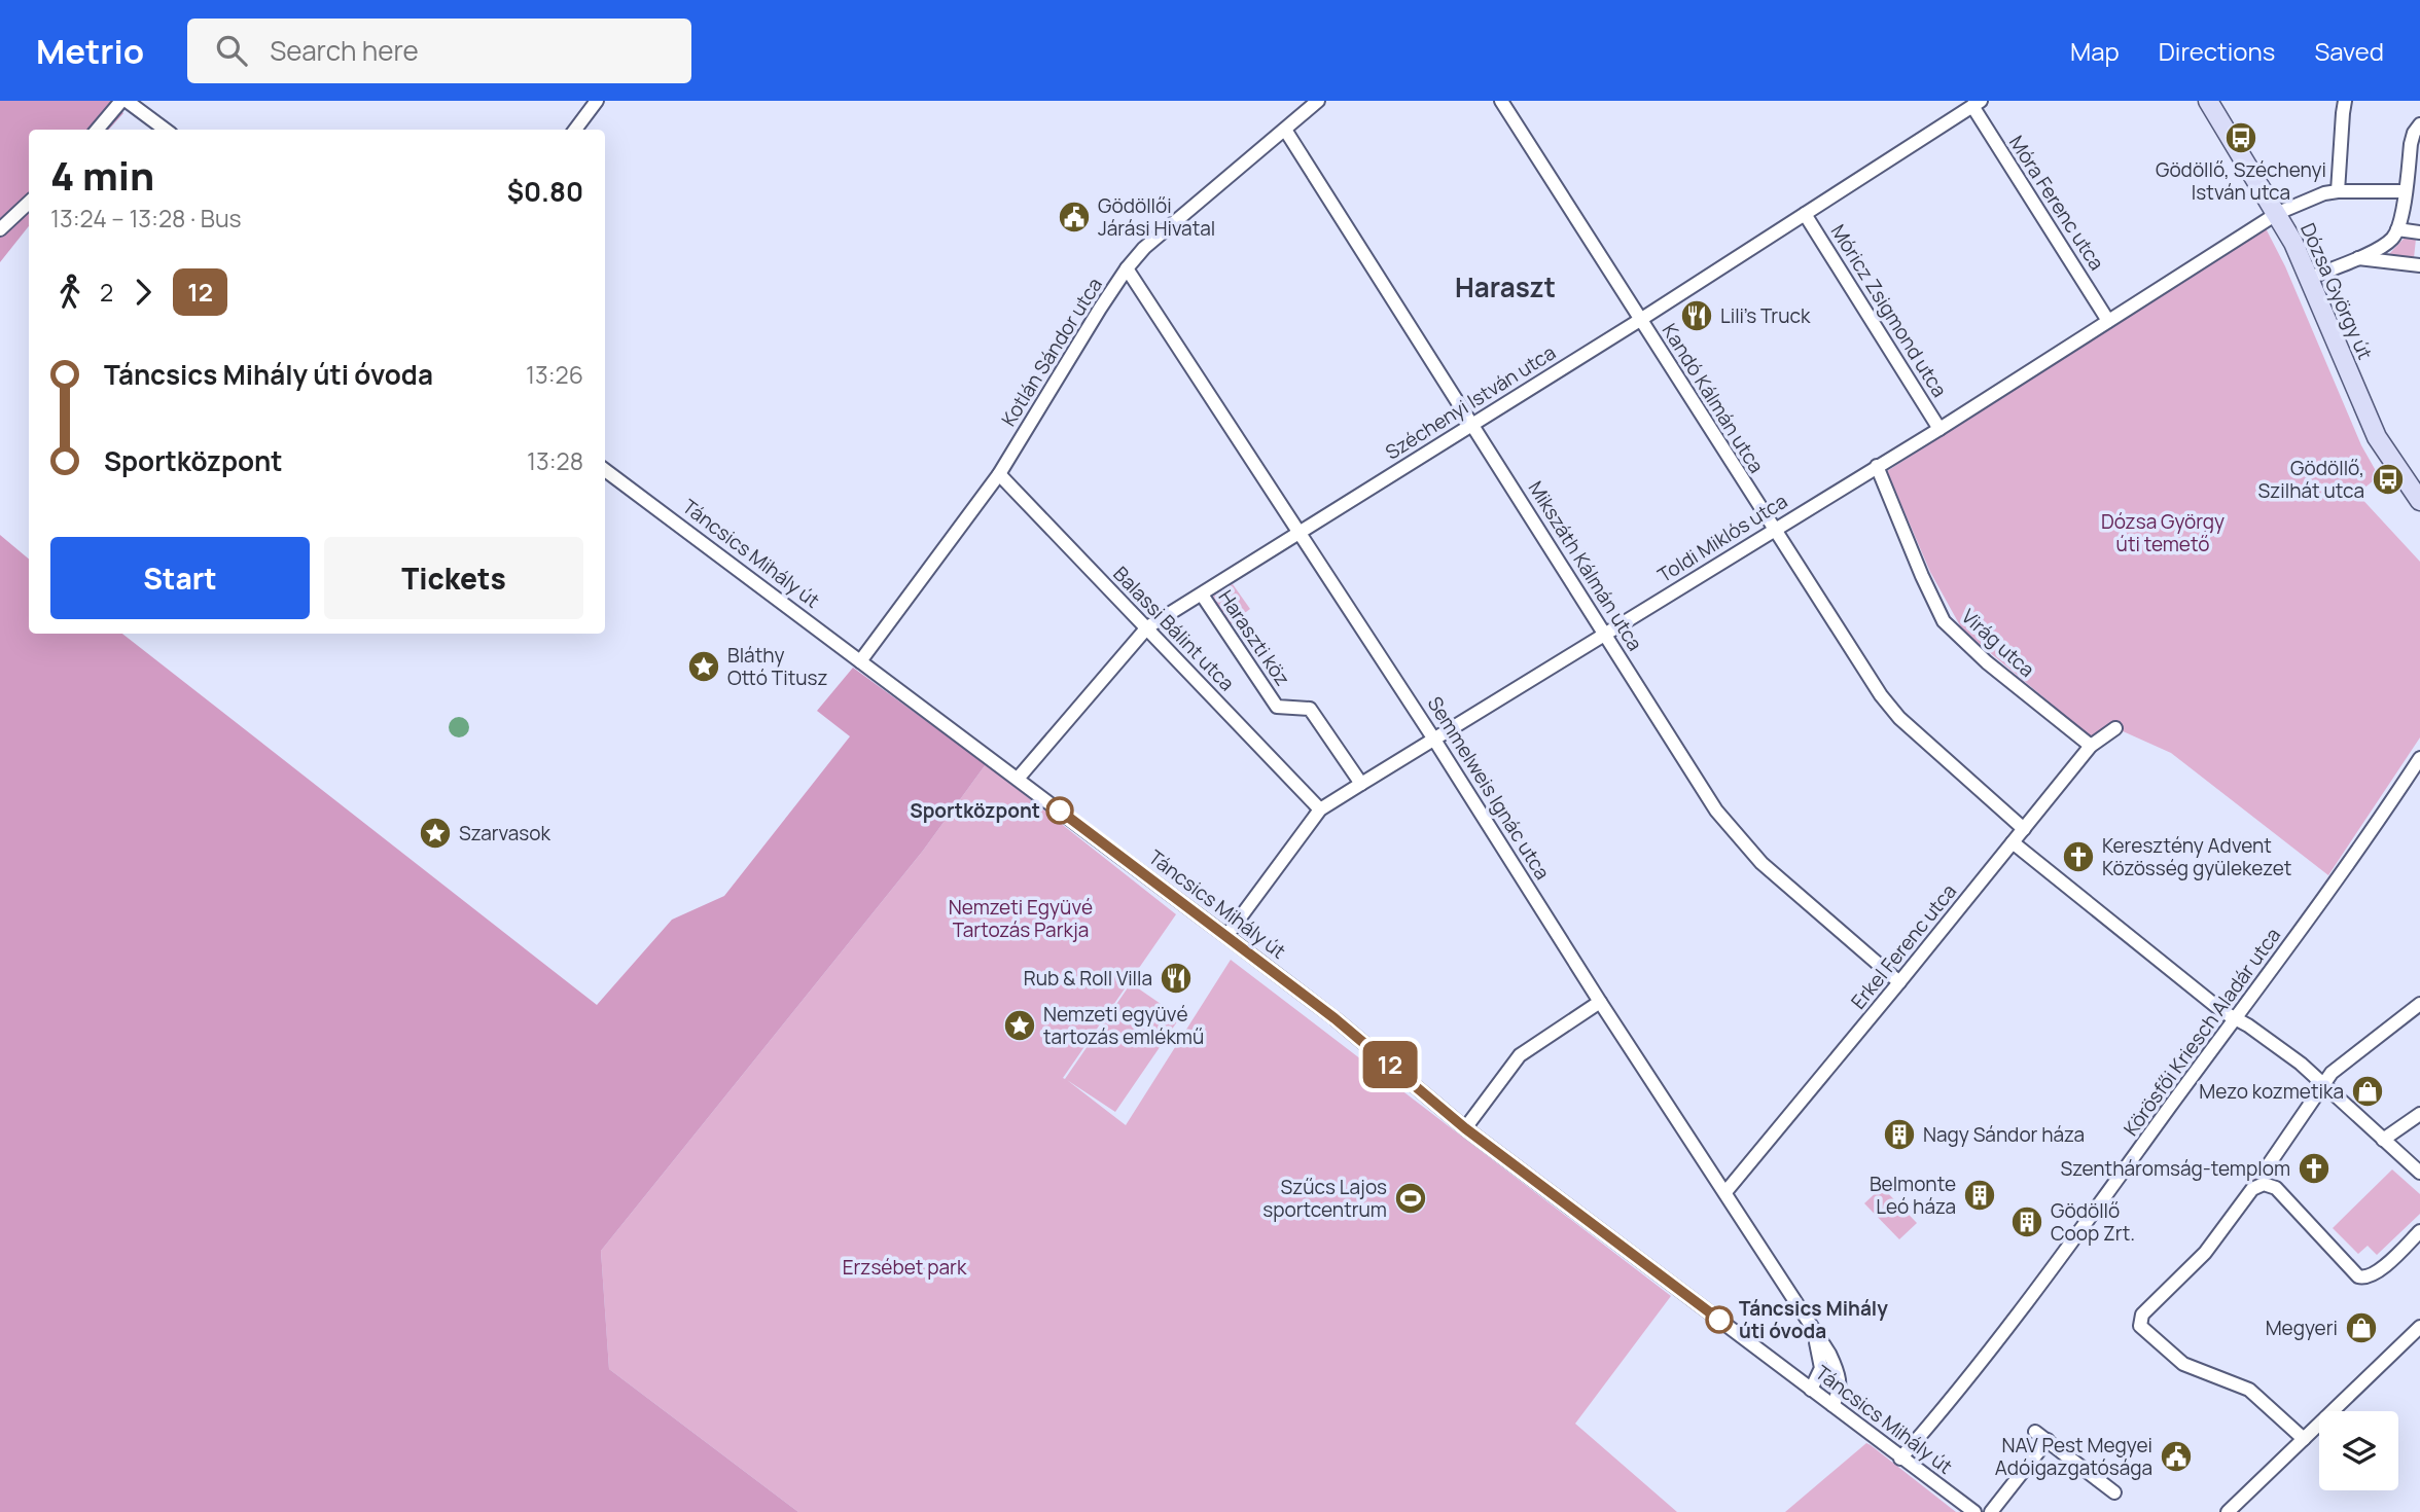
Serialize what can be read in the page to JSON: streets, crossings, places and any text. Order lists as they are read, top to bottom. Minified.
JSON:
{"streets":{"main road":["Dózsa György út"],"street":["Móra Ferenc utca","Móricz Zsigmond utca","Kotlán Sándor utca","Kandó Kálmán utca","Széchenyi István utca","Toldi Miklós utca","Táncsics Mihály út","Mikszáth Kálmán utca","Balassi Bálint utca","Haraszti köz","Virág utca","Semmelweis Ignác utca","Erkel Ferenc utca","Körösfői Kriesch Aladár utca"]},"crossings":[["Móra Ferenc utca","Széchenyi István utca"],["Móra Ferenc utca","Toldi Miklós utca"],["Dózsa György út","Toldi Miklós utca"],["Móricz Zsigmond utca","Széchenyi István utca"],["Móricz Zsigmond utca","Toldi Miklós utca"],["Kotlán Sándor utca","Táncsics Mihály út"],["Kotlán Sándor utca","Mikszáth Kálmán utca"],["Kotlán Sándor utca","Balassi Bálint utca"],["Kotlán Sándor utca","Semmelweis Ignác utca"],["Kandó Kálmán utca","Széchenyi István utca"],["Kandó Kálmán utca","Toldi Miklós utca"],["Kandó Kálmán utca","Erkel Ferenc utca"],["Széchenyi István utca","Táncsics Mihály út"],["Széchenyi István utca","Mikszáth Kálmán utca"],["Széchenyi István utca","Balassi Bálint utca"],["Széchenyi István utca","Haraszti köz"],["Széchenyi István utca","Semmelweis Ignác utca"],["Toldi Miklós utca","Táncsics Mihály út"],["Toldi Miklós utca","Mikszáth Kálmán utca"],["Toldi Miklós utca","Balassi Bálint utca"],["Toldi Miklós utca","Haraszti köz"],["Toldi Miklós utca","Virág utca"],["Toldi Miklós utca","Semmelweis Ignác utca"],["Táncsics Mihály út","Semmelweis Ignác utca"],["Táncsics Mihály út","Körösfői Kriesch Aladár utca"],["Mikszáth Kálmán utca","Erkel Ferenc utca"],["Virág utca","Erkel Ferenc utca"],["Semmelweis Ignác utca","Erkel Ferenc utca"]],"districts":["Haraszt"],"parks":["Dózsa György úti temető","Nemzeti Együvé Tartozás Parkja","Erzsébet park"],"places":{"bus stop":["Gödöllő, Széchenyi István utca","Gödöllő, Szilhát utca"],"public building":["Gödöllői Járási Hivatal","NAV Pest Megyei Adóigazgatósága"],"restaurant":["Lili's Truck","Rub & Roll Villa"],"place":["Bláthy Ottó Titusz","Szarvasok","Nemzeti együvé tartozás emlékmű"],"other":["Sportközpont","Táncsics Mihály úti óvoda"],"church":["Keresztény Advent Közösség gyülekezet","Szentháromság-templom"],"shop":["Mezo kozmetika","Megyeri"],"building":["Nagy Sándor háza","Belmonte Leó háza","Gödöllő Coop Zrt."],"sports":["Szűcs Lajos sportcentrum"]},"lines":["bus line 12"],"page":{"header":"Metrio","search":"Search here","nav":["Map","Directions","Saved"],"on_map":"12","heading":["4 min","13:24 – 13:28 · Bus","$0.80"],"legs":["2","12"],"list":[{"name":"Táncsics Mihály úti óvoda","value":"13:26"},{"name":"Sportközpont","value":"13:28"}],"buttons":["Start","Tickets"]}}
